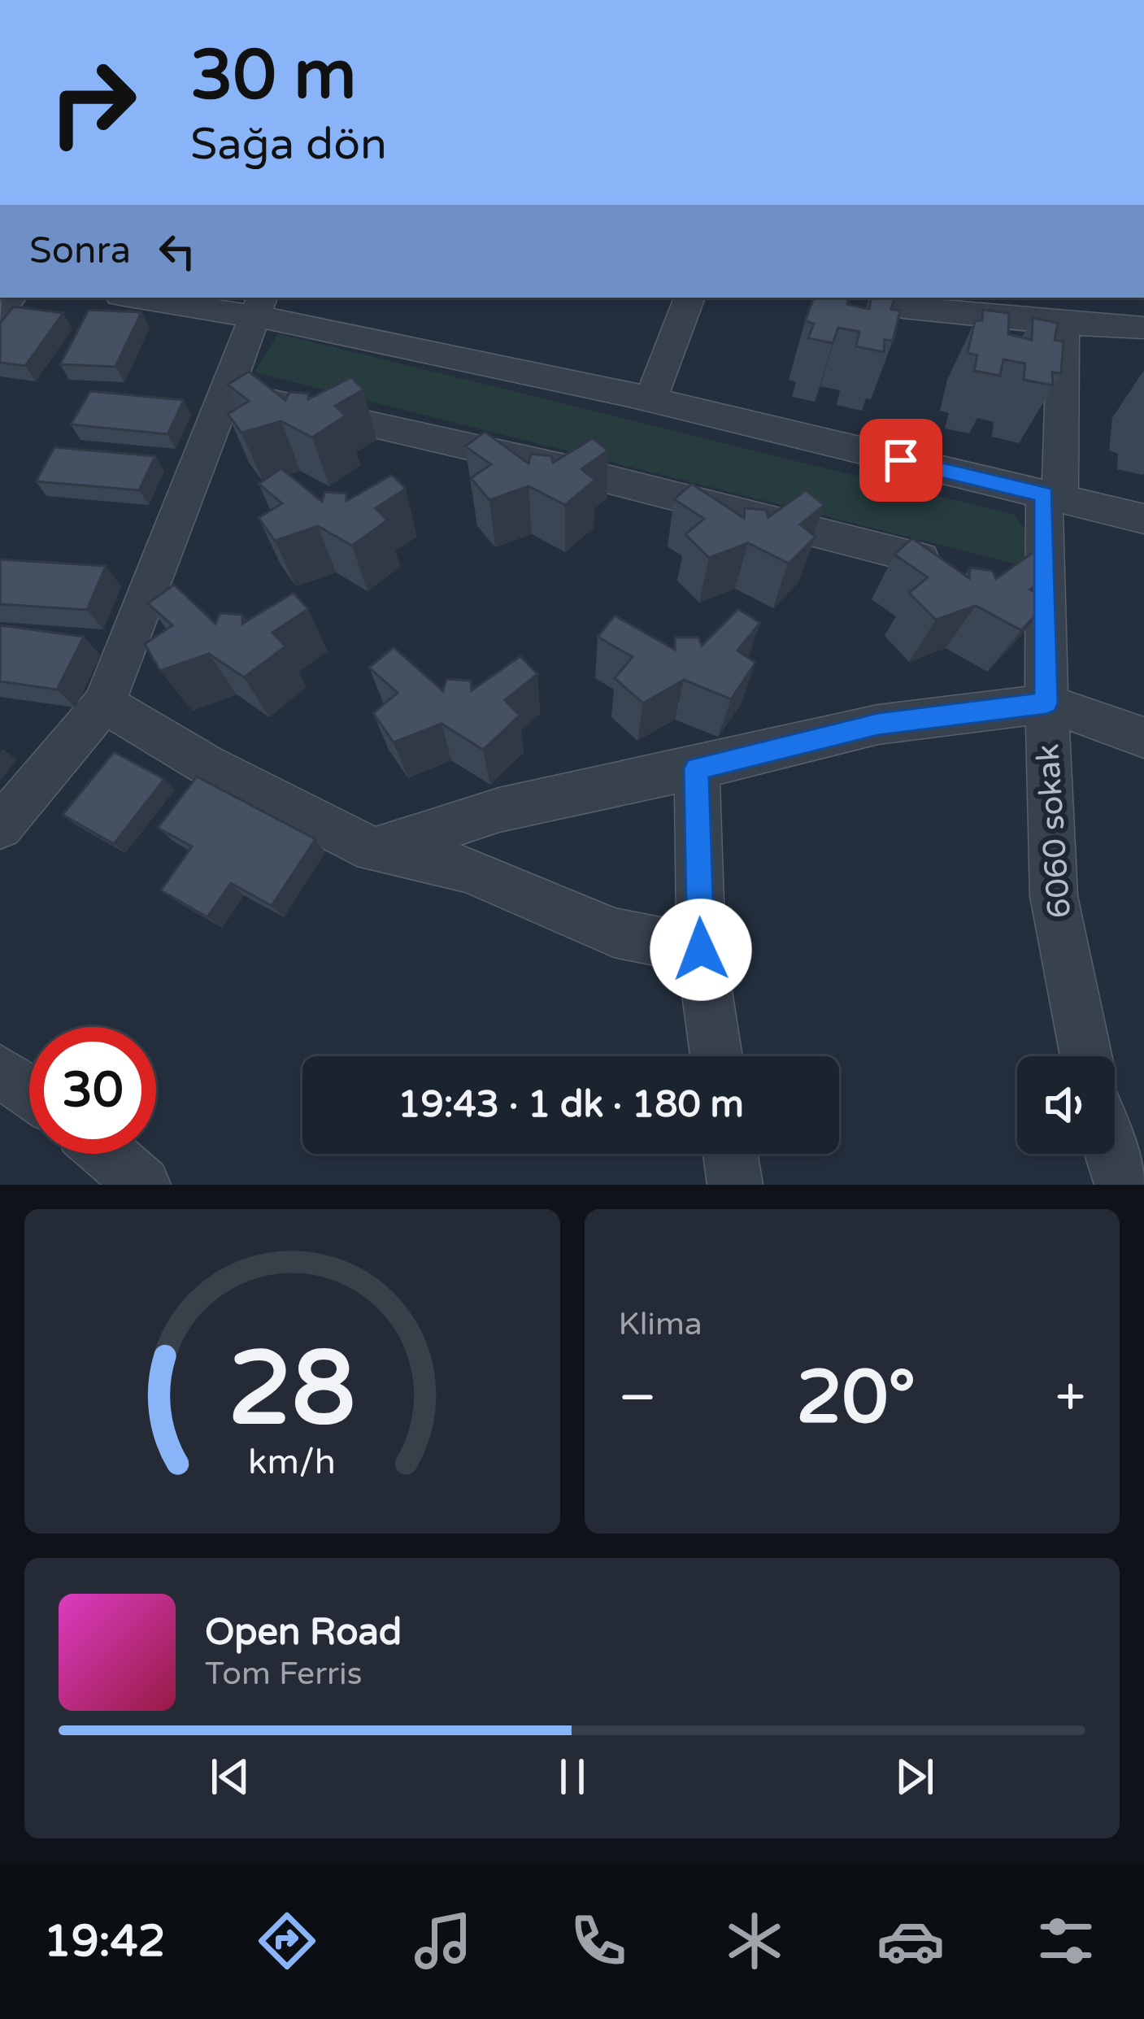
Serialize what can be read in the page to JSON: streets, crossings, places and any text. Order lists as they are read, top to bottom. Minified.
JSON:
{"streets":{"street":["6060 sokak"]},"page":{"turn":["30 m","Sağa dön"],"then":"Sonra","limit":"30","trip":"19:43 · 1 dk · 180 m","tile":"Klima","heat":["−","20°","+"],"song":["Open Road","Tom Ferris"],"tabs":"19:42","gauge":["28","km/h"]}}
